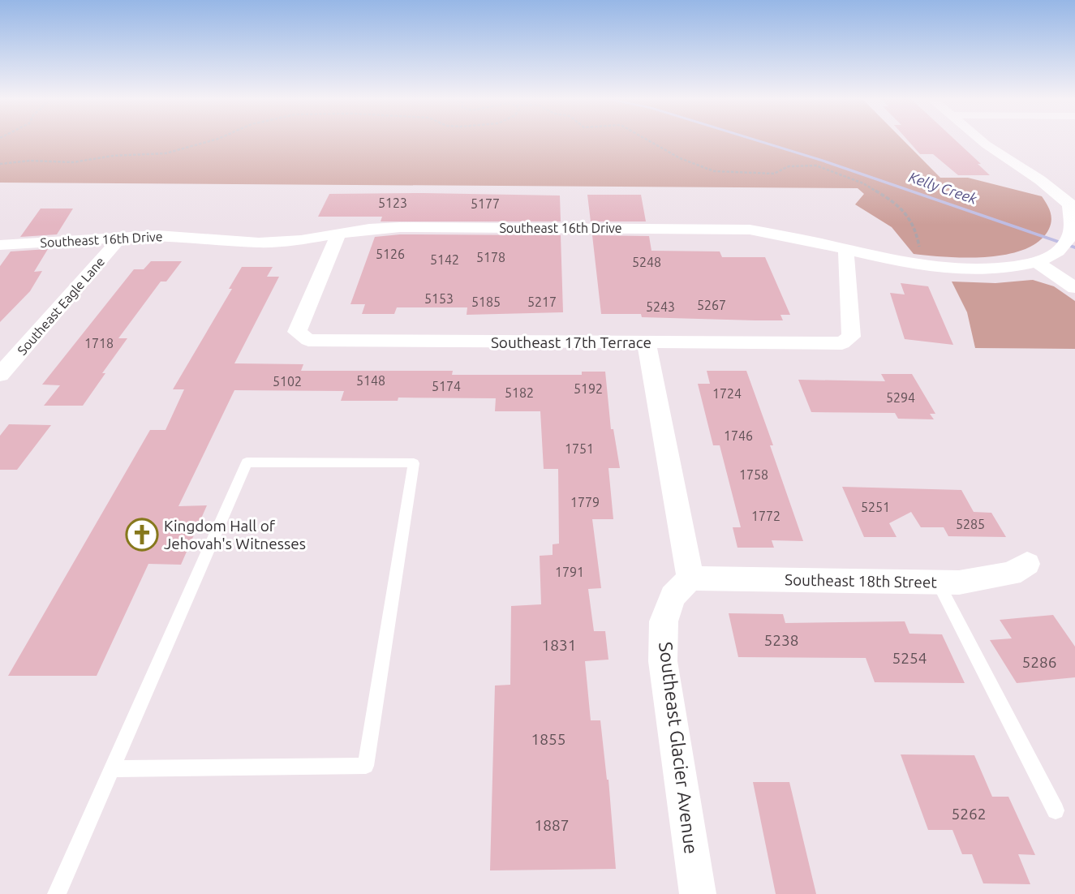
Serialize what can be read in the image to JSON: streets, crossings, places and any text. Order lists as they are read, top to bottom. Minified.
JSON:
{"streets":{"street":["Southeast 16th Drive","Southeast Eagle Lane","Southeast 17th Terrace","Southeast 18th Street","Southeast Glacier Avenue"]},"crossings":[["Southeast 16th Drive","Southeast Eagle Lane"],["Southeast 16th Drive","Southeast 17th Terrace"],["Southeast 18th Street","Southeast Glacier Avenue"]],"water":["Kelly Creek"],"places":{"church":["Kingdom Hall of Jehovah's Witnesses"]},"house_numbers":["5123","5177","5126","5178","5142","5248","5153","5185","5217","5267","5243","1718","5148","5102","5174","5192","5182","1724","5294","1746","1751","1758","1779","5251","1772","5285","1791","5238","1831","5254","5286","1855","5262","1887"]}
